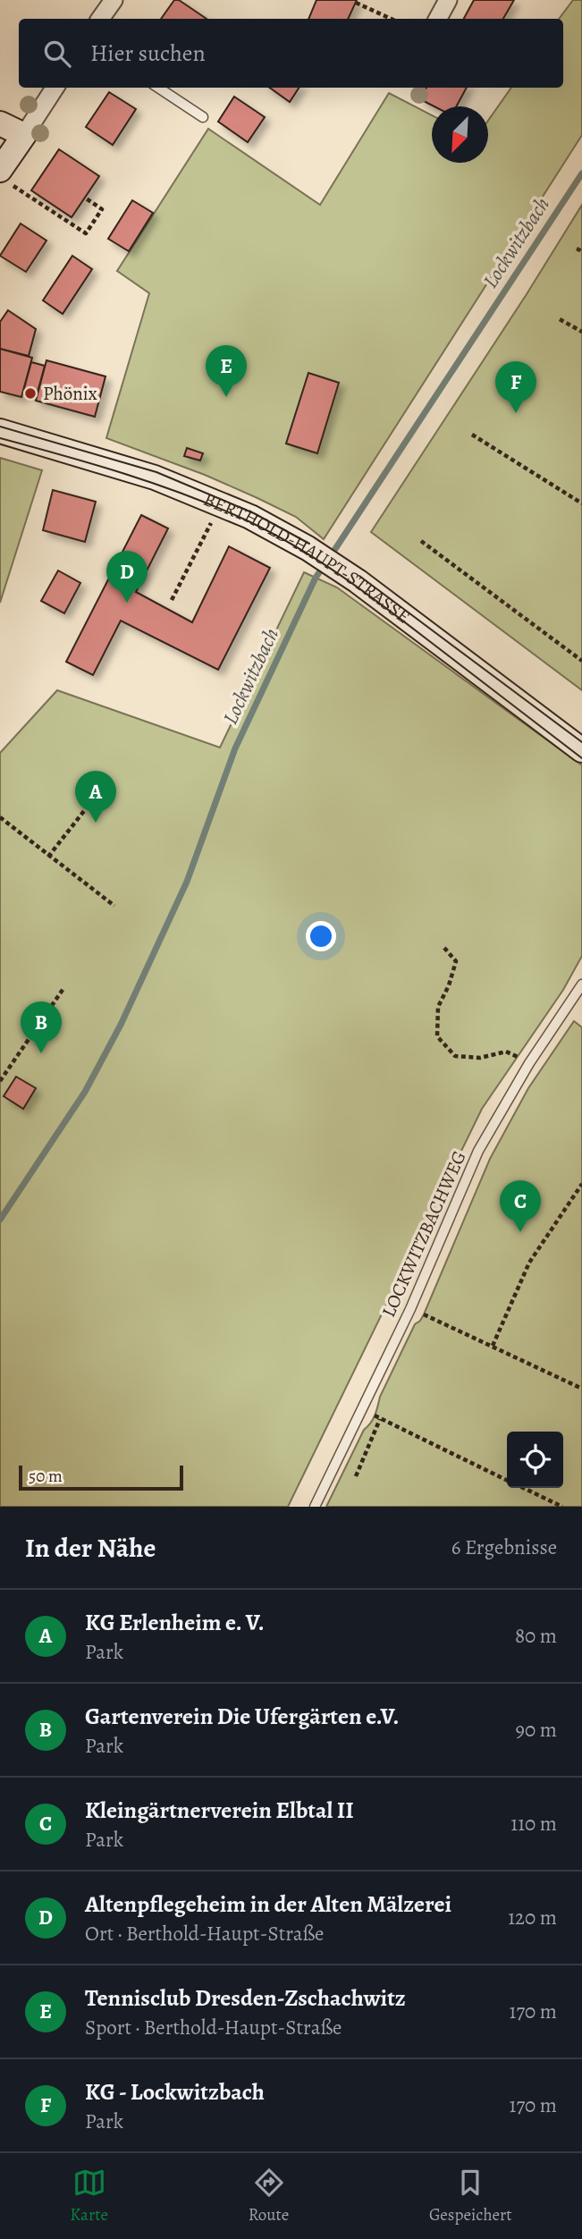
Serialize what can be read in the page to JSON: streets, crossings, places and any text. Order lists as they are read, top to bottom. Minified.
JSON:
{"streets":{"street":["BERTHOLD-HAUPT-STRASSE"],"lane":["LOCKWITZBACHWEG"]},"water":["Lockwitzbach"],"places":["Phönix"],"scale_bar":"50 m","north":"bottom left","page":{"search":"Hier suchen","pins":["E","F","D","A","B","C"],"scale":"50 m","heading":["In der Nähe","6 Ergebnisse"],"list":[{"mark":"A","name":"KG Erlenheim e. V.","note":"Park","value":"80 m"},{"mark":"B","name":"Gartenverein Die Ufergärten e.V.","note":"Park","value":"90 m"},{"mark":"C","name":"Kleingärtnerverein Elbtal II","note":"Park","value":"110 m"},{"mark":"D","name":"Altenpflegeheim in der Alten Mälzerei","note":"Ort · Berthold-Haupt-Straße","value":"120 m"},{"mark":"E","name":"Tennisclub Dresden-Zschachwitz","note":"Sport · Berthold-Haupt-Straße","value":"170 m"},{"mark":"F","name":"KG - Lockwitzbach","note":"Park","value":"170 m"}],"nav":["Karte","Route","Gespeichert"]}}
